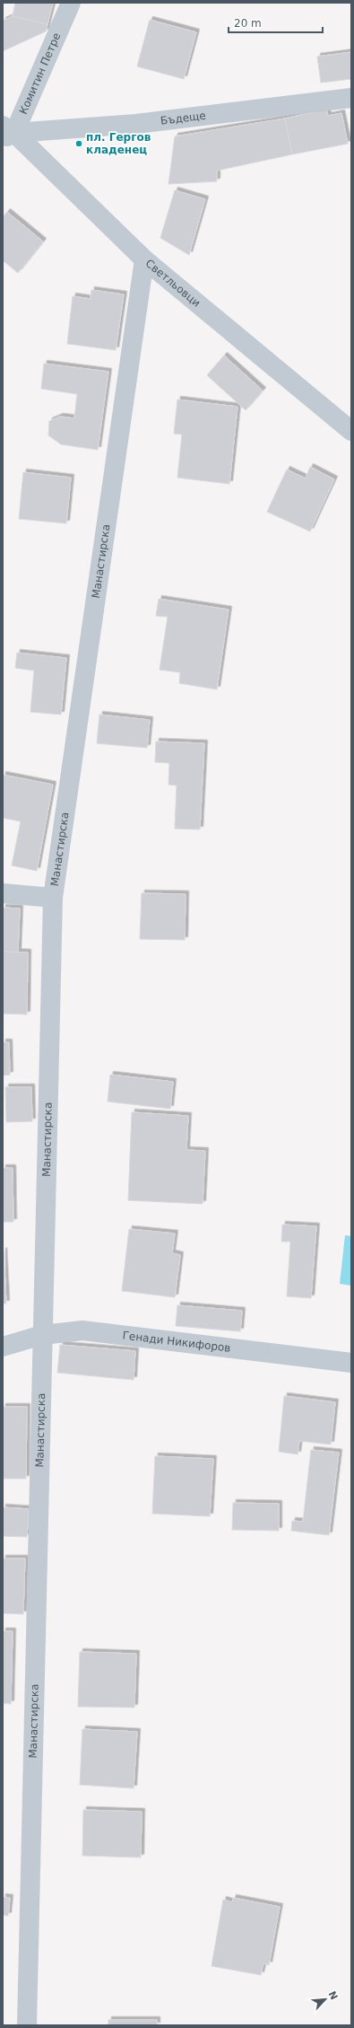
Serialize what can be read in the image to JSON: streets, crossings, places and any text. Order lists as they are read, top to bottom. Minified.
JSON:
{"streets":{"street":["Комитин Петре","Бъдеще","Светльовци","Манастирска","Генади Никифоров"]},"crossings":[["Комитин Петре","Бъдеще"],["Комитин Петре","Светльовци"],["Бъдеще","Светльовци"],["Светльовци","Манастирска"],["Манастирска","Генади Никифоров"]],"places":["пл. Гергов кладенец"],"scale_bar":"20 m","north":"top right"}
